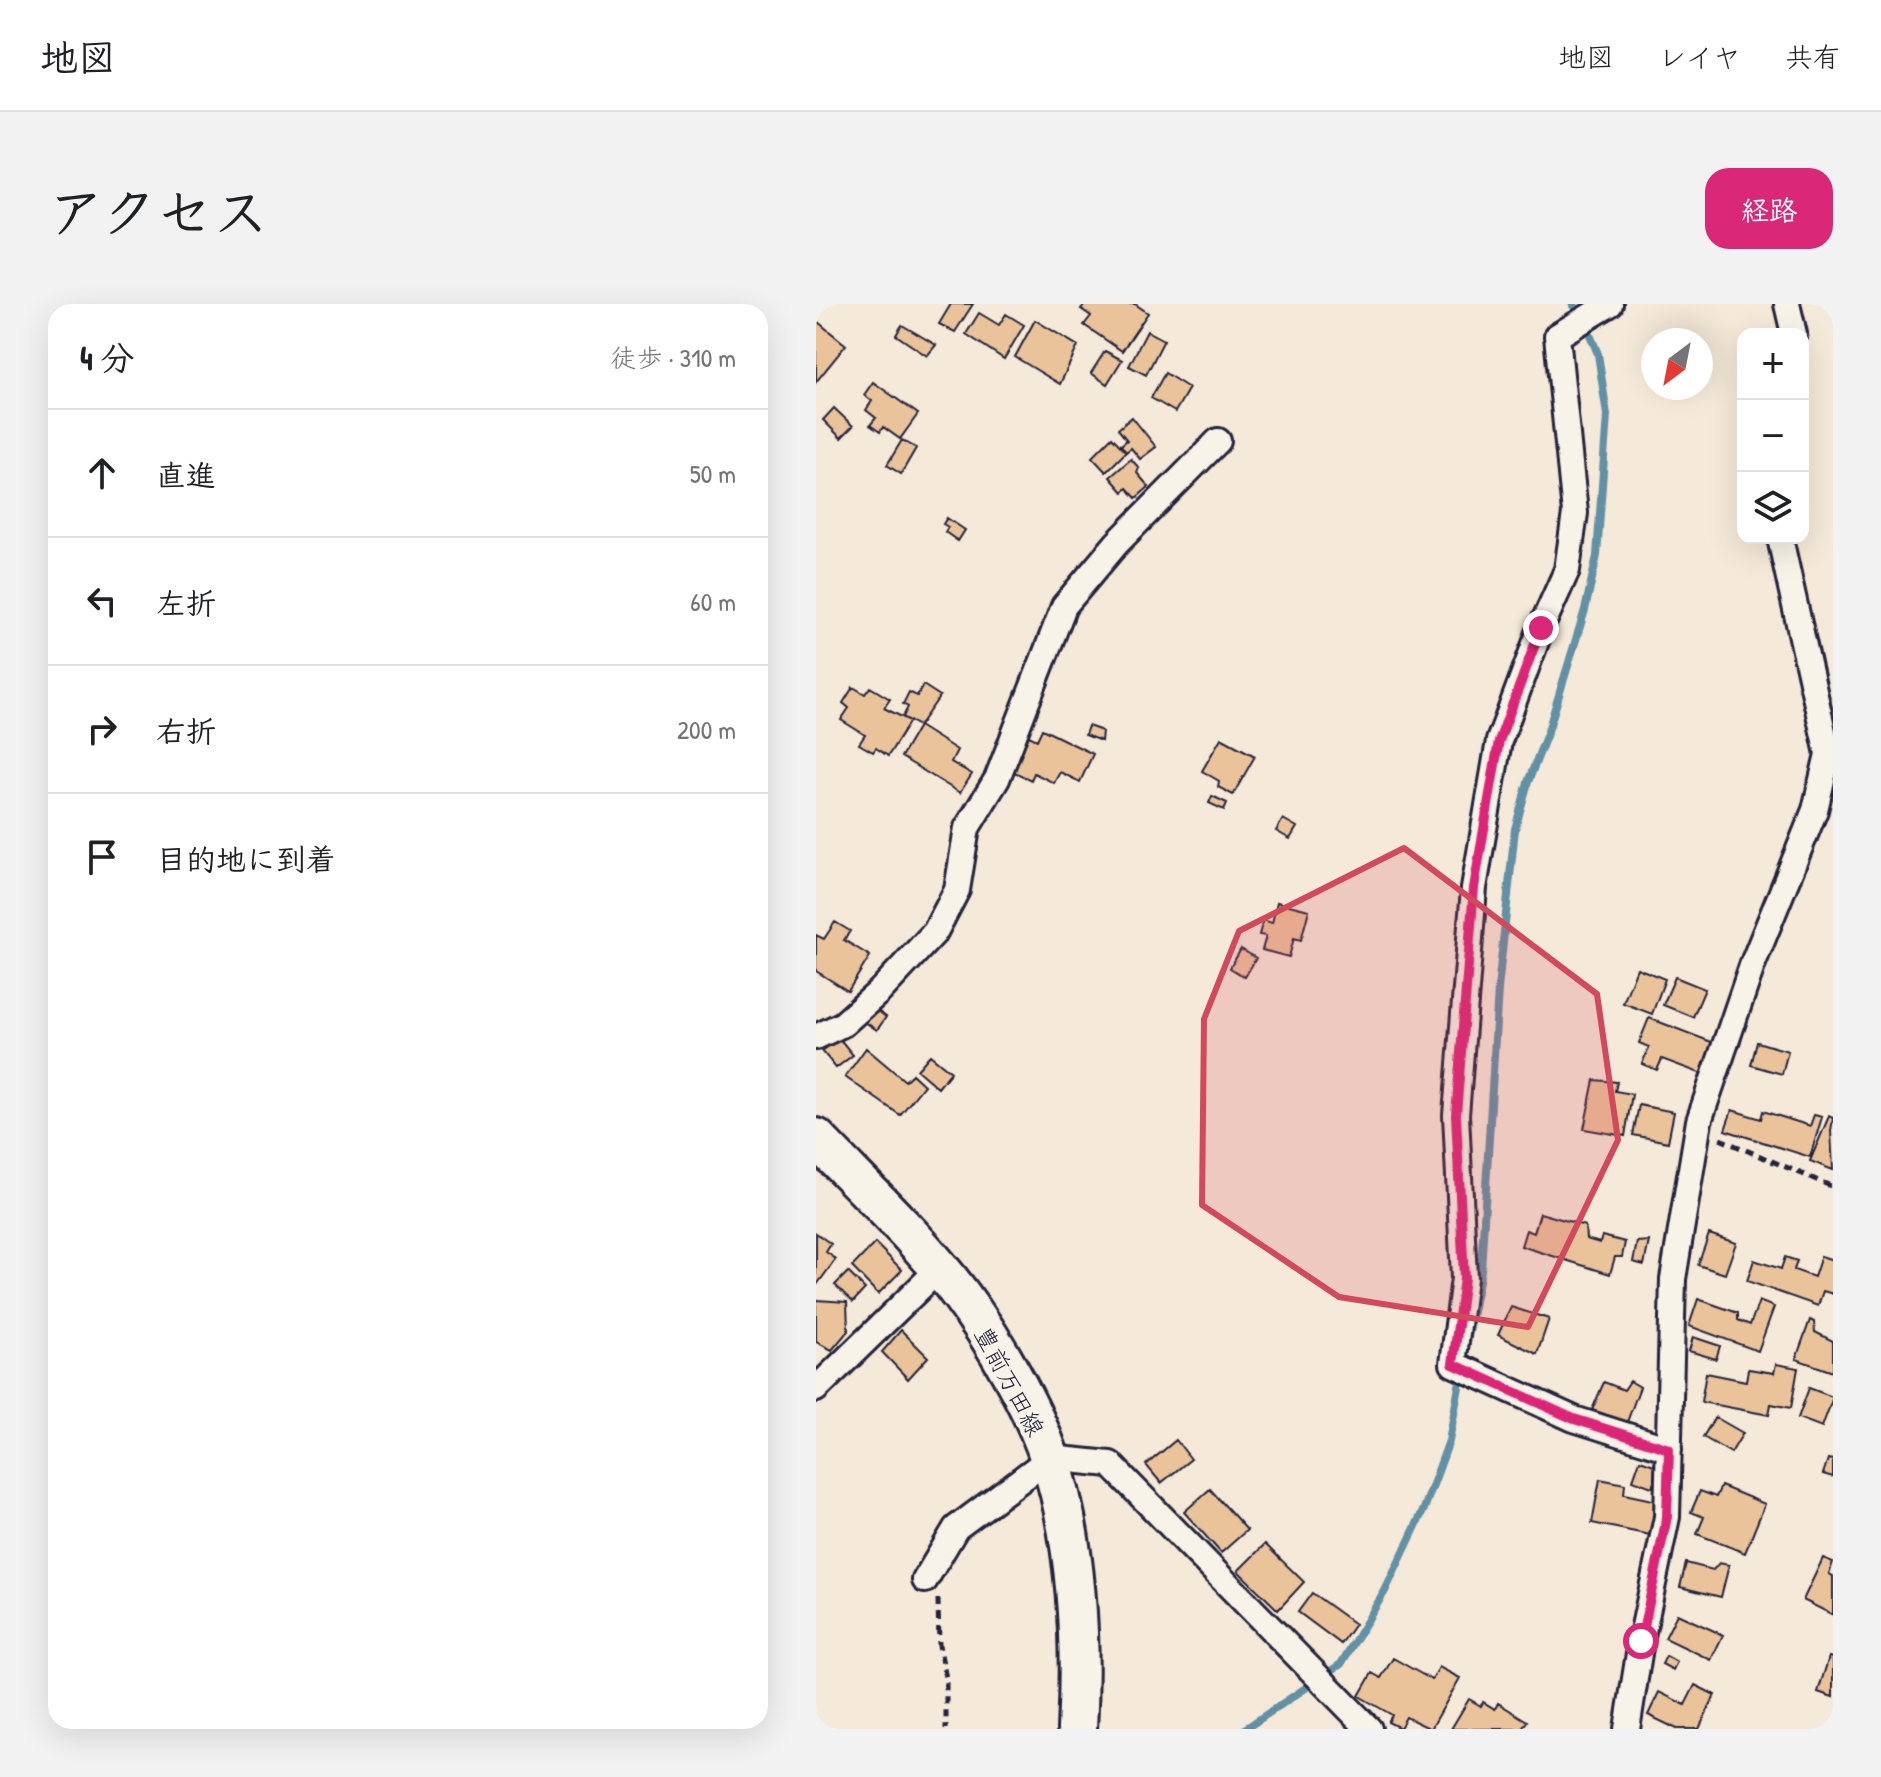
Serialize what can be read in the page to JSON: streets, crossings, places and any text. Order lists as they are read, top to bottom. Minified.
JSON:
{"streets":{"main road":["豊前万田線"]},"north":"bottom left","page":{"header":"地図","nav":["地図","レイヤ","共有"],"title":"アクセス","buttons":"経路","heading":["4 分","徒歩 · 310 m"],"map_buttons":["+","−"],"list":[["直進","50 m"],["左折","60 m"],["右折","200 m"],"目的地に到着"]}}
